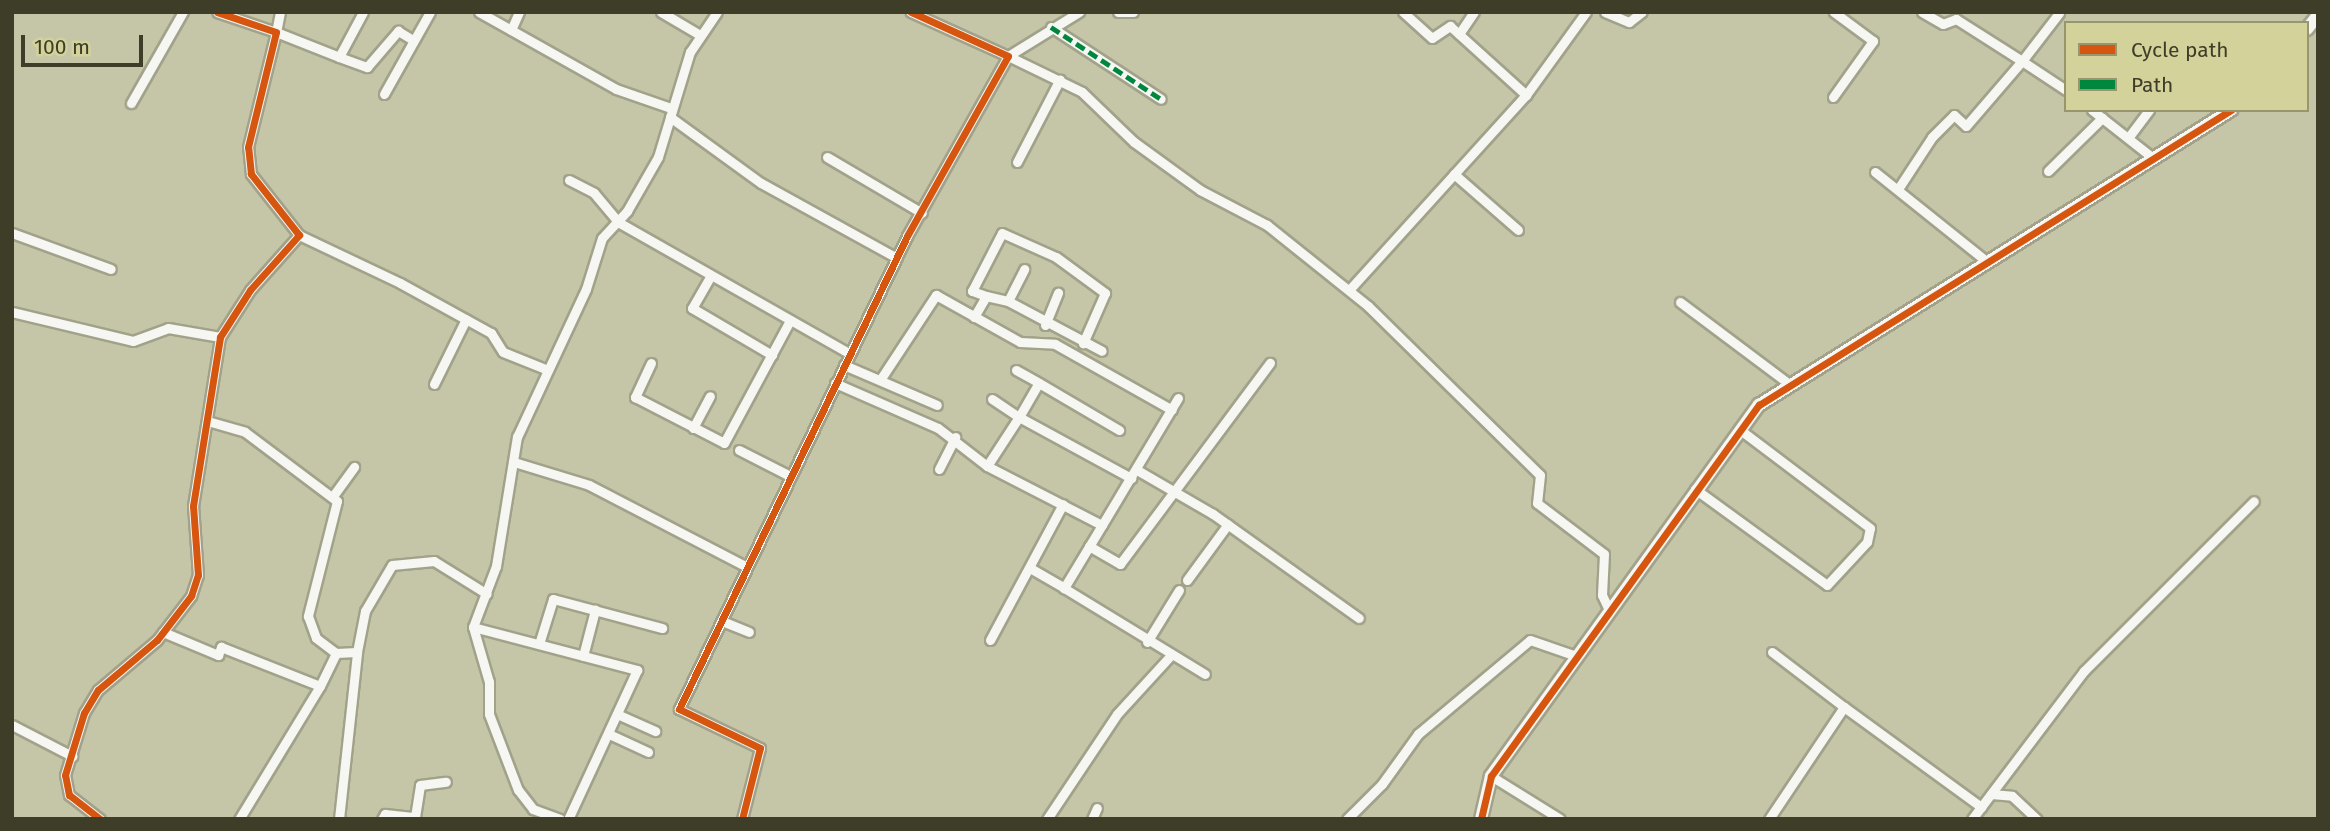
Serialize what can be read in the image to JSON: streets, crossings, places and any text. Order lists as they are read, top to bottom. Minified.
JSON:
{"legend":["Cycle path","Path"],"scale_bar":"100 m"}
